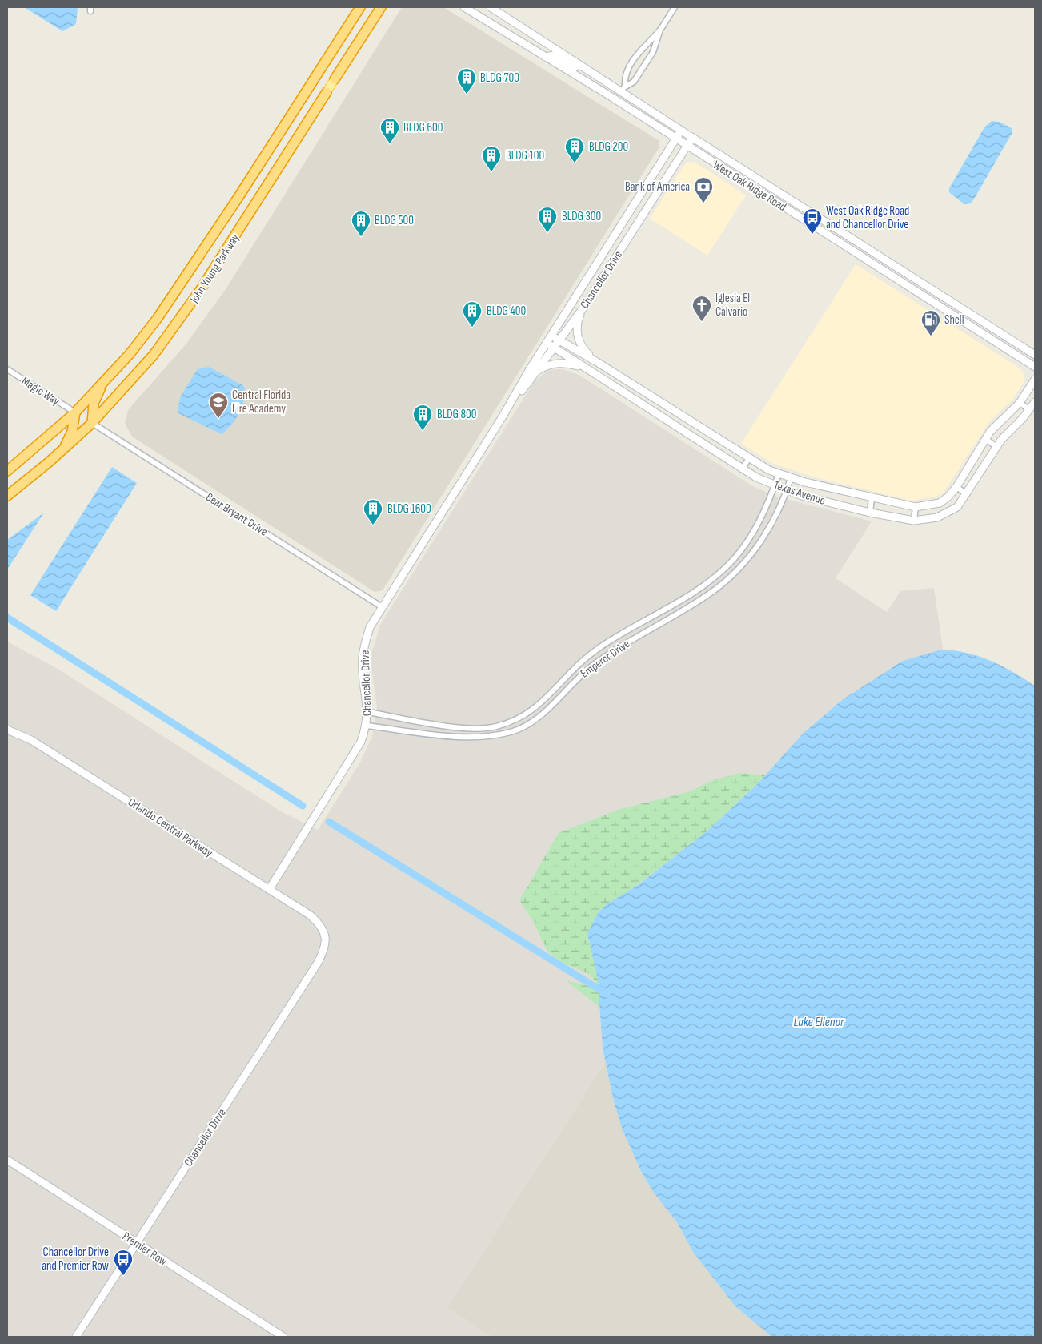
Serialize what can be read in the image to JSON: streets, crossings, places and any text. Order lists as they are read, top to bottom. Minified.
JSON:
{"streets":{"highway":["John Young Parkway"],"street":["West Oak Ridge Road","Chancellor Drive","Magic Way","Texas Avenue","Bear Bryant Drive","Emperor Drive","Orlando Central Parkway","Premier Row"]},"crossings":[["West Oak Ridge Road","Chancellor Drive"],["John Young Parkway","Magic Way"],["John Young Parkway","Bear Bryant Drive"],["Chancellor Drive","Texas Avenue"],["Chancellor Drive","Bear Bryant Drive"],["Chancellor Drive","Emperor Drive"],["Chancellor Drive","Orlando Central Parkway"],["Chancellor Drive","Premier Row"],["Texas Avenue","Emperor Drive"]],"water":["Lake Ellenor"],"places":{"building":["BLDG 700","BLDG 600","BLDG 200","BLDG 100","BLDG 300","BLDG 500","BLDG 400","BLDG 800","BLDG 1600"],"bank":["Bank of America"],"bus stop":["West Oak Ridge Road and Chancellor Drive","Chancellor Drive and Premier Row"],"church":["Iglesia El Calvario"],"fuel station":["Shell"],"school or university":["Central Florida Fire Academy"]}}
